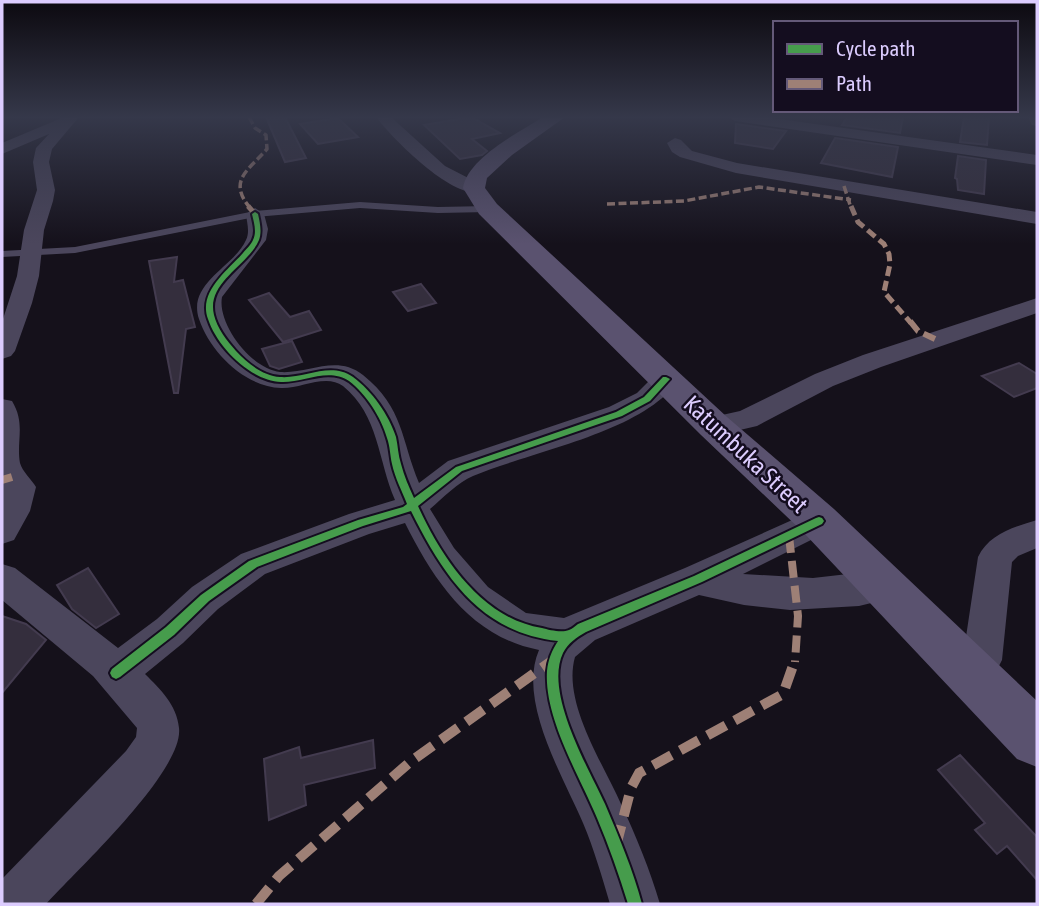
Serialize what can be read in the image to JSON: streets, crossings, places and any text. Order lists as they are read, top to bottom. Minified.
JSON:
{"streets":{"main road":["Katumbuka Street"]},"legend":["Cycle path","Path"]}
